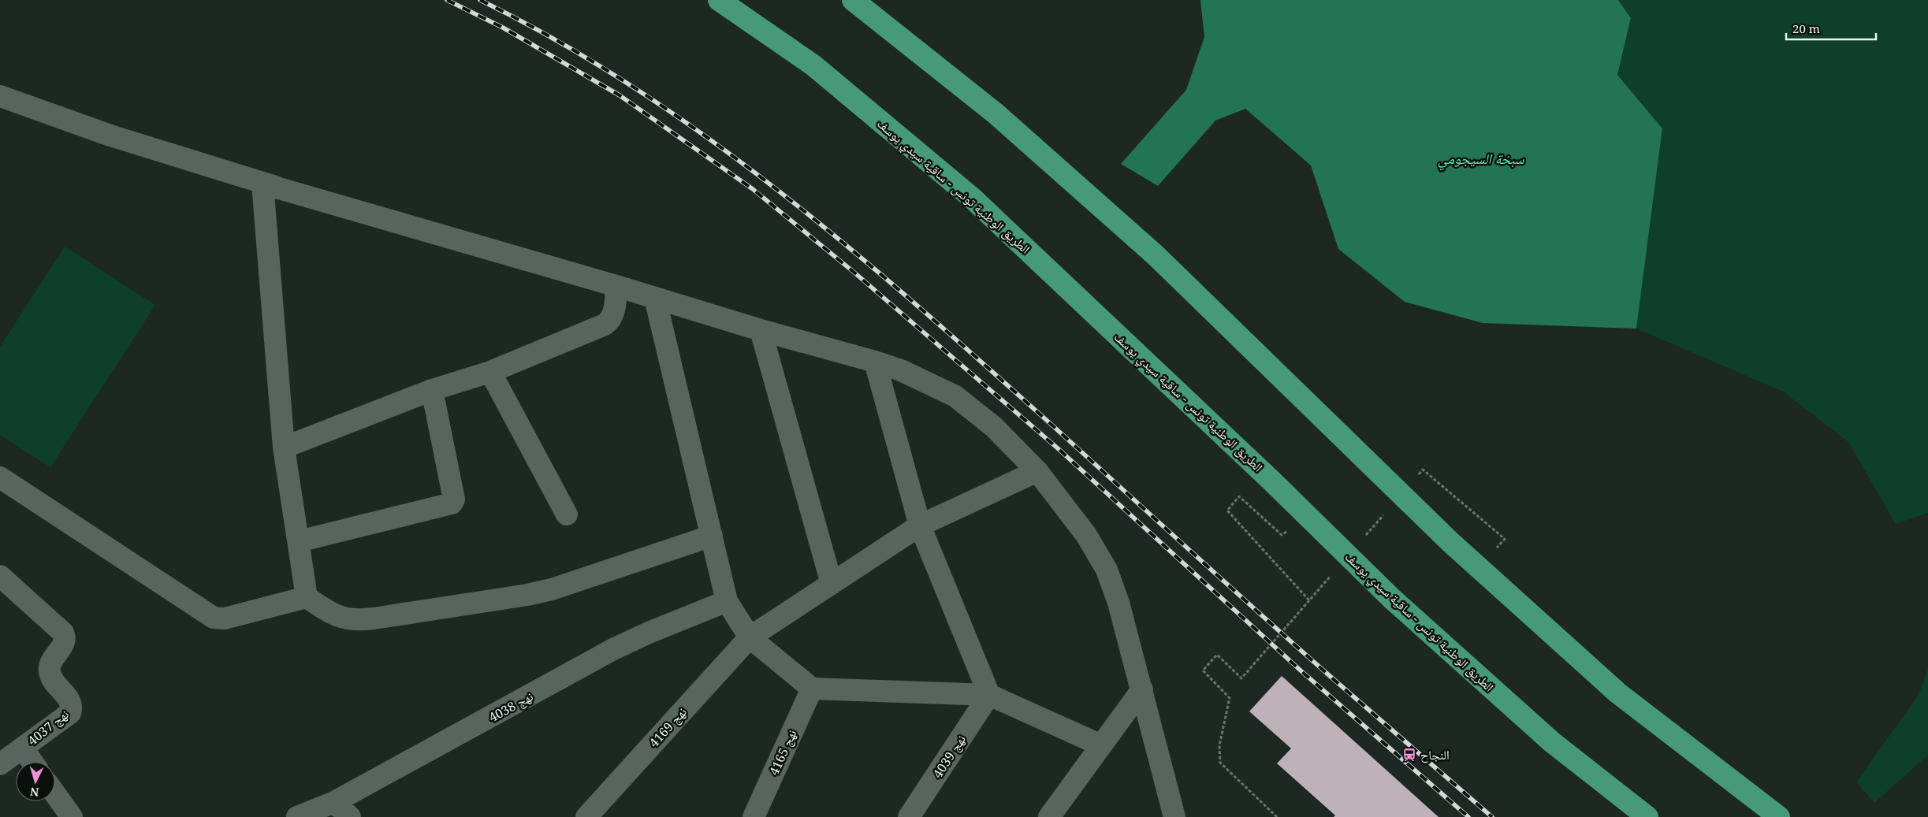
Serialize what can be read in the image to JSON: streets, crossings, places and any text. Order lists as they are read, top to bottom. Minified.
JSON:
{"streets":{"highway":["الطريق الوطنية تونس - ساقية سيدي يوسف"],"street":["نهج 4038","نهج 4037","نهج 4169","نهج 4165","نهج 4039"]},"water":["سبخة السيجومي"],"places":{"station":["النجاح"]},"scale_bar":"20 m","north":"bottom"}
